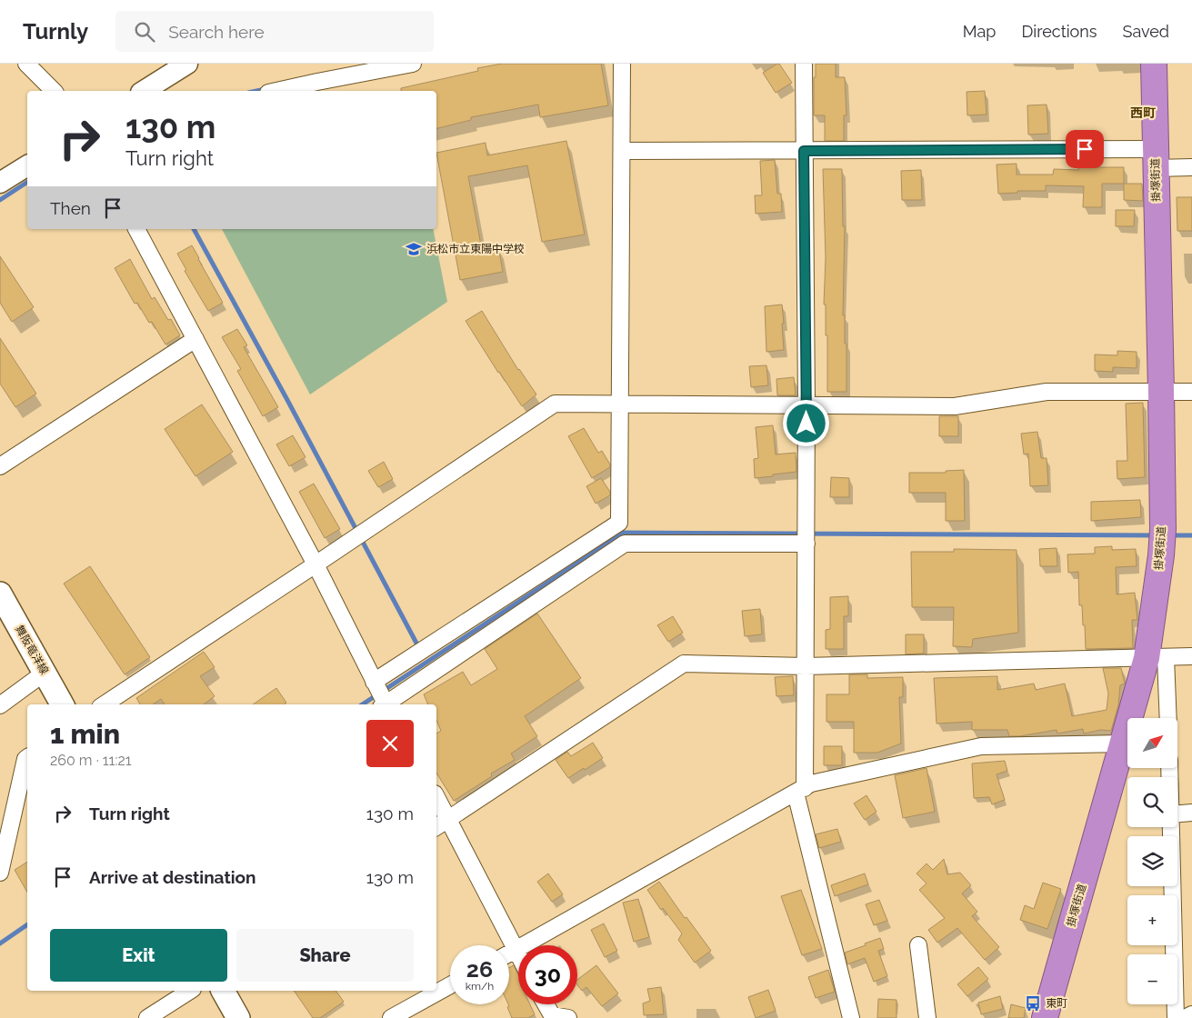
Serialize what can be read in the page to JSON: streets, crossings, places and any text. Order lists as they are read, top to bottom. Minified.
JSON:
{"streets":{"highway":["掛塚街道"],"main road":["舞阪竜洋線"]},"districts":["西町"],"places":{"school or university":["浜松市立東陽中学校"],"bus stop":["東町"]},"north":"top right","page":{"header":"Turnly","search":"Search here","nav":["Map","Directions","Saved"],"turn":["130 m","Turn right"],"then":"Then","heading":["1 min","260 m · 11:21"],"map_buttons":["+","−"],"list":[{"name":"Turn right","value":"130 m"},{"name":"Arrive at destination","value":"130 m"}],"buttons":["Exit","Share"],"speed":"26 km/h","limit":"30"}}
